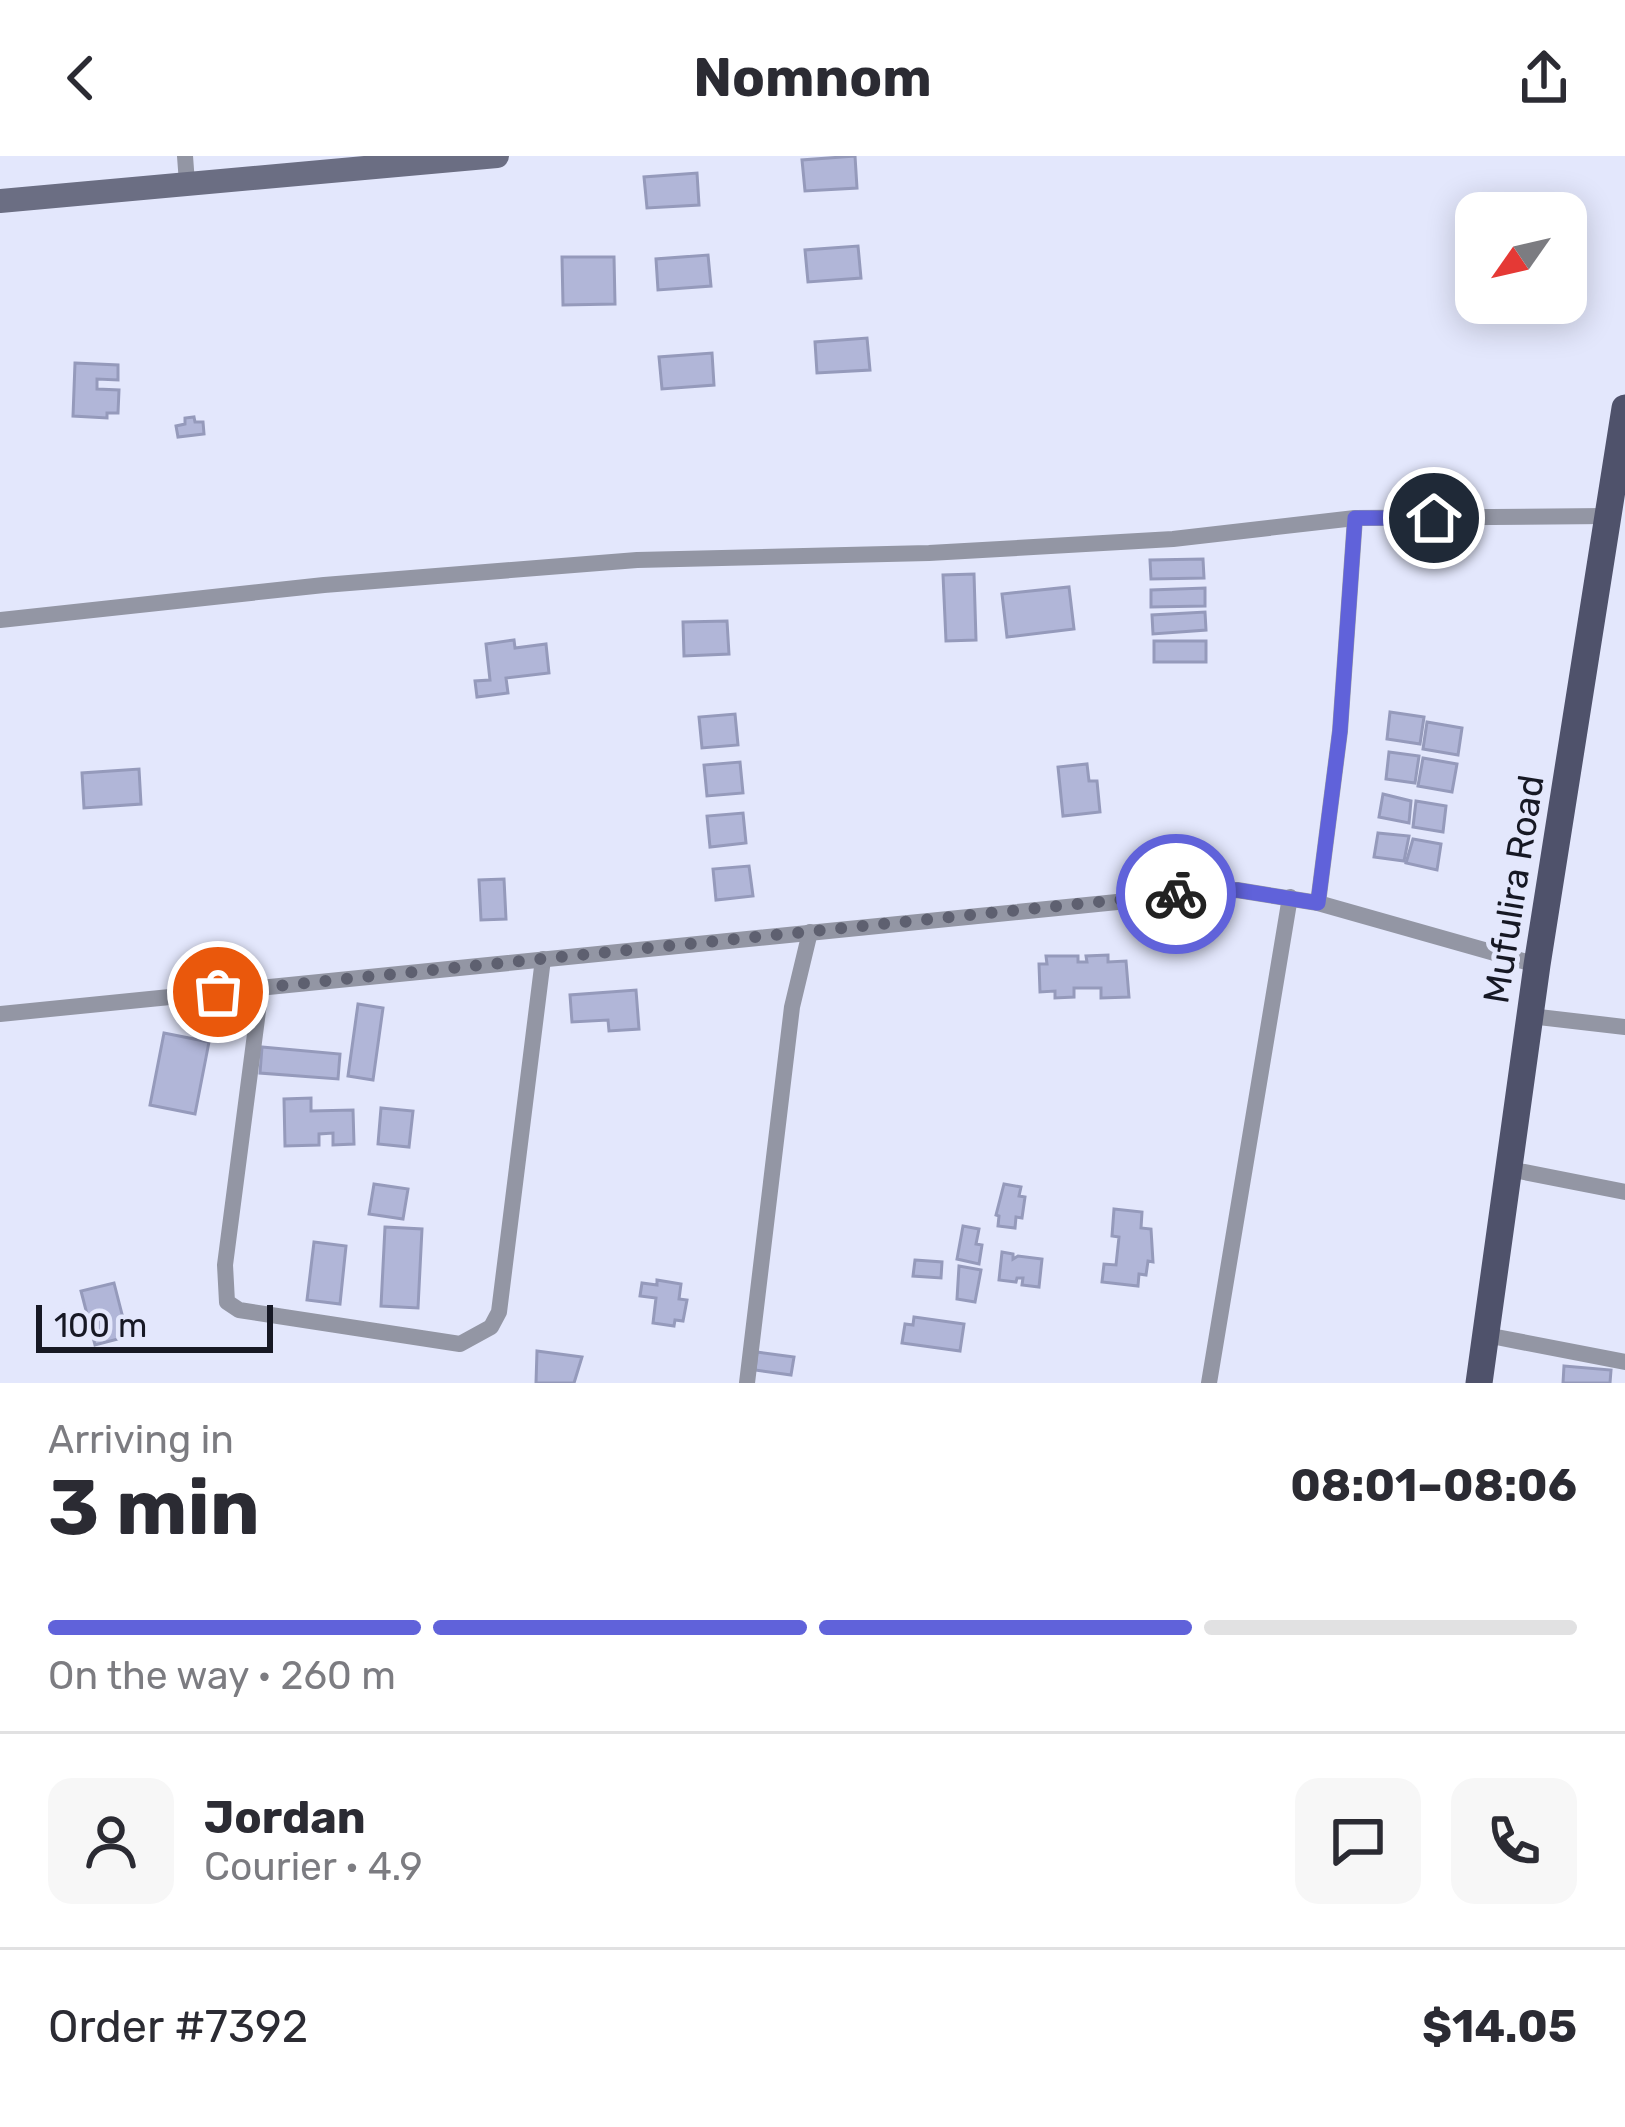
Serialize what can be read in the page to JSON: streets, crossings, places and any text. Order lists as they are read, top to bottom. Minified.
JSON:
{"streets":{"main road":["Mufulira Road"]},"scale_bar":"100 m","north":"bottom left","page":{"header":"Nomnom","scale":"100 m","heading":["3 min","Arriving in","08:01–08:06"],"panel":["Jordan","Courier · 4.9","Order #7392","$14.05"],"bar":"On the way · 260 m"}}
